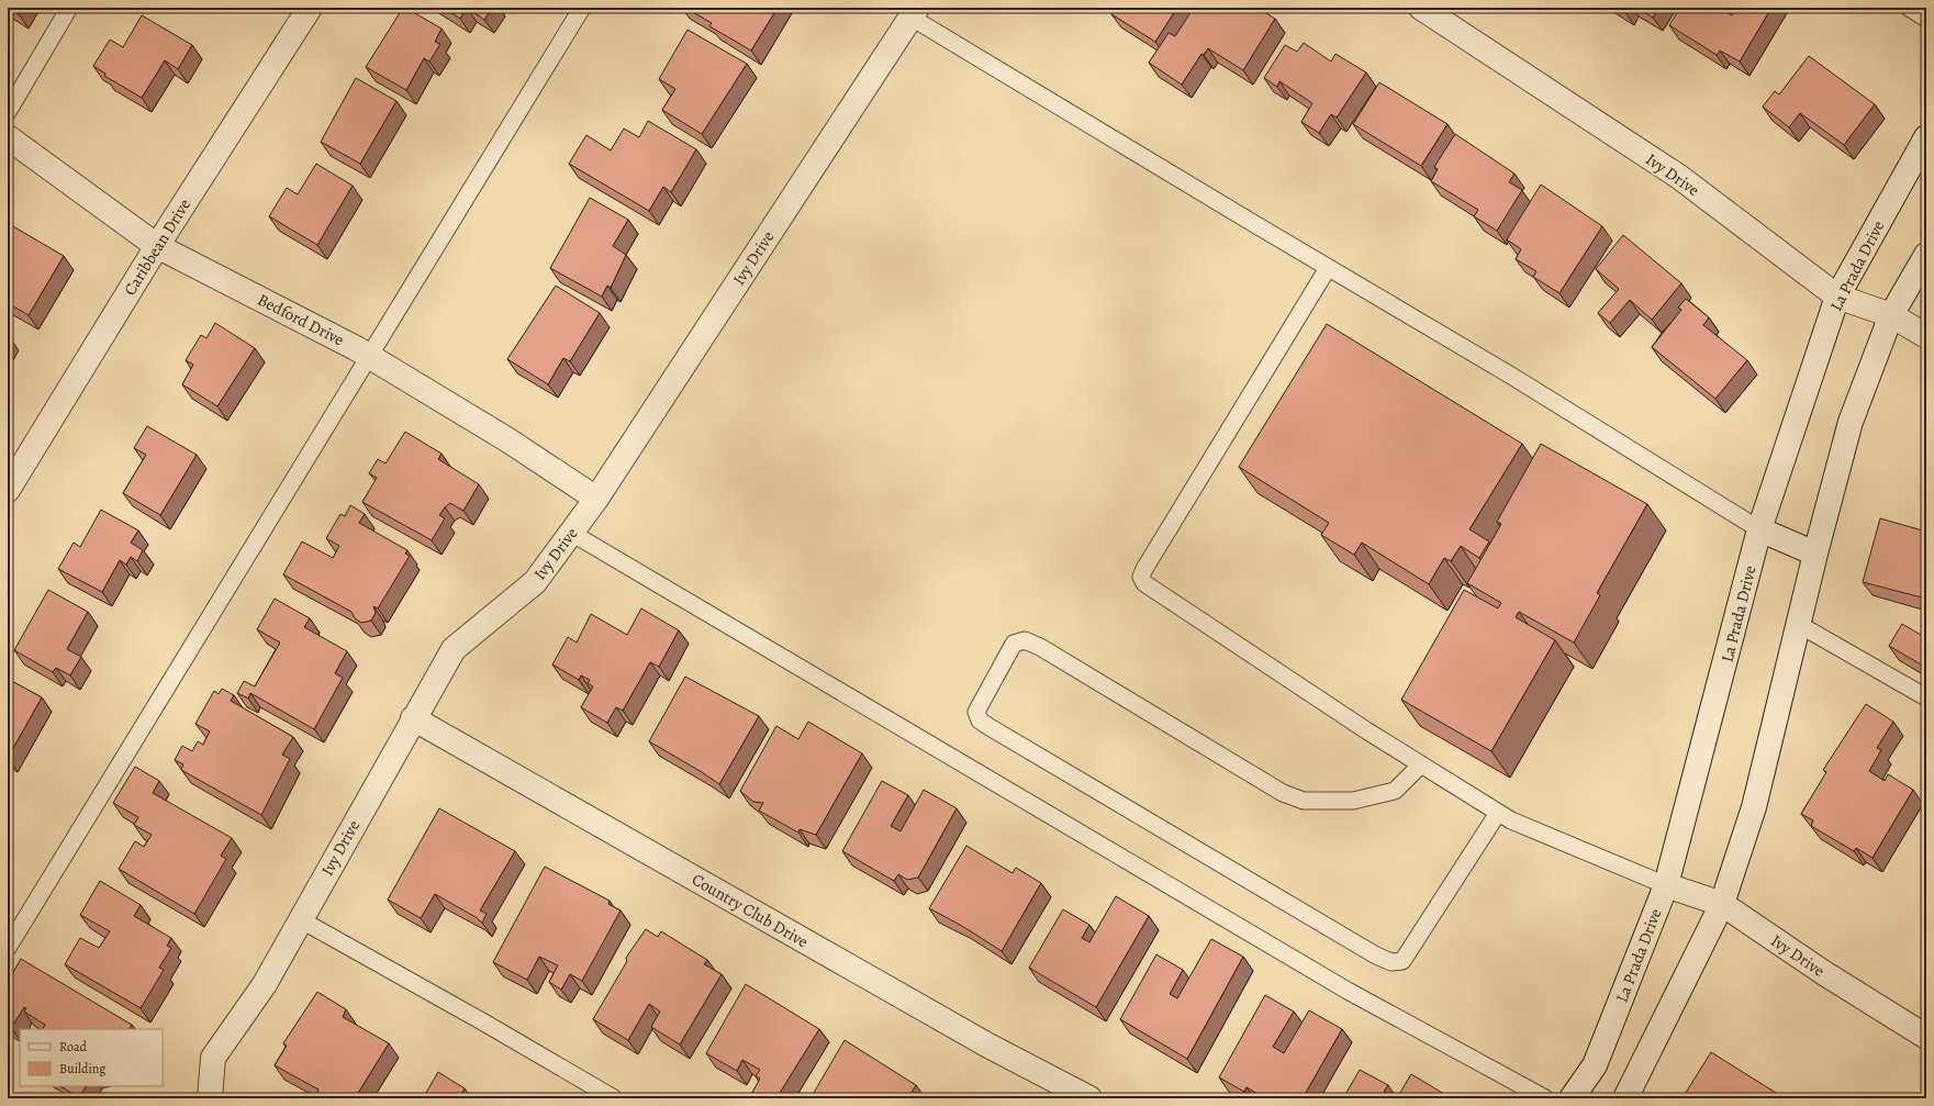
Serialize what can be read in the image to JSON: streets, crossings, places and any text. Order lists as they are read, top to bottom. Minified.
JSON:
{"streets":{"street":["Ivy Drive","Caribbean Drive","La Prada Drive","Bedford Drive","Country Club Drive"]},"crossings":[["Ivy Drive","La Prada Drive"],["Ivy Drive","Bedford Drive"],["Ivy Drive","Country Club Drive"],["Caribbean Drive","Bedford Drive"]],"legend":["Road","Building"]}
